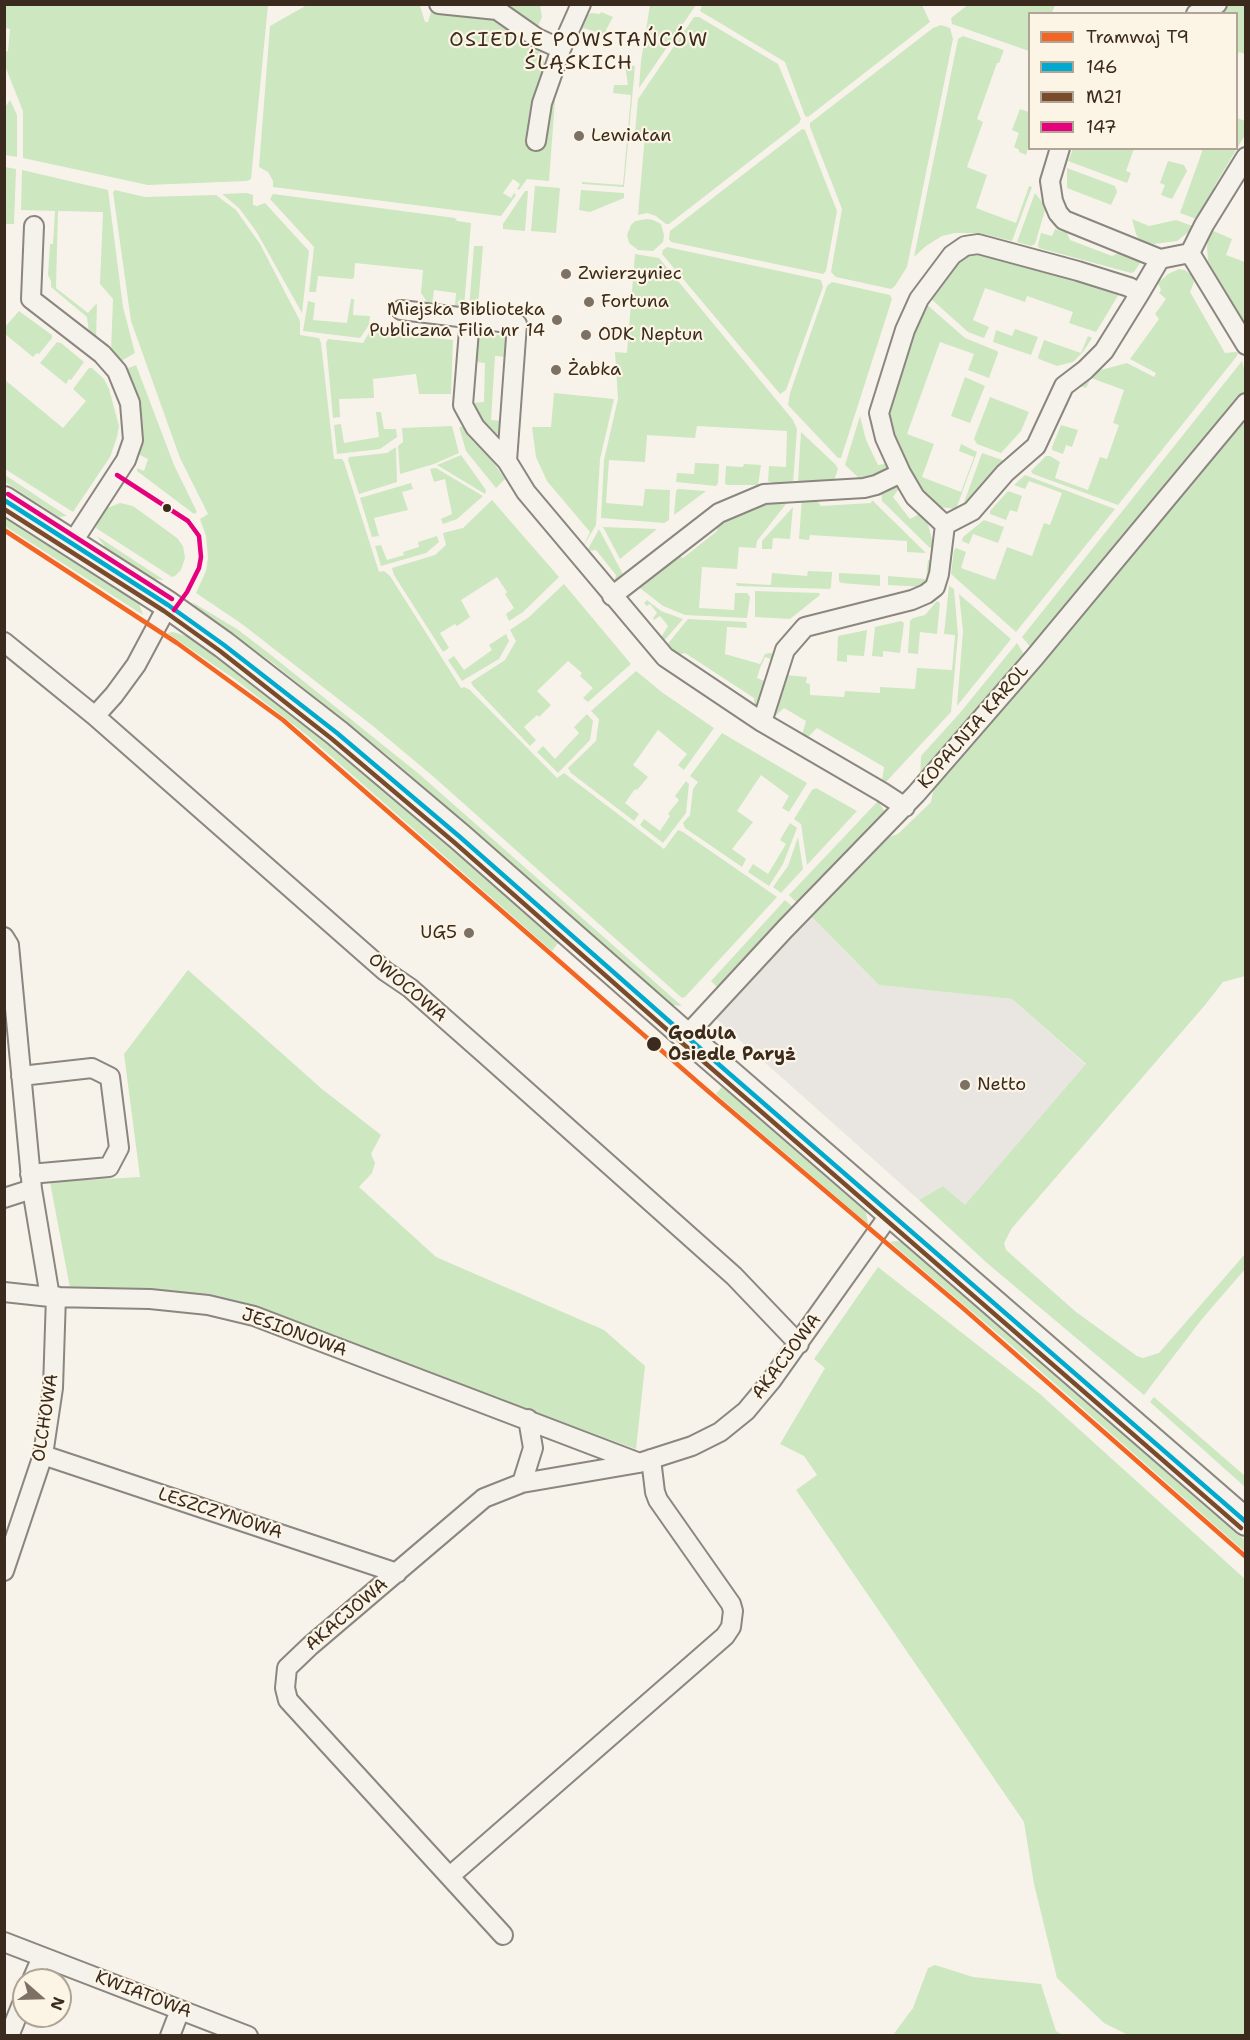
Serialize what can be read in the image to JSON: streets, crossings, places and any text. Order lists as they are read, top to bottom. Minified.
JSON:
{"streets":{"street":["KOPALNIA KAROL","OWOCOWA","JESIONOWA","AKACJOWA","OLCHOWA","LESZCZYNOWA","KWIATOWA"]},"crossings":[["OWOCOWA","AKACJOWA"],["JESIONOWA","AKACJOWA"],["JESIONOWA","OLCHOWA"],["AKACJOWA","LESZCZYNOWA"],["OLCHOWA","LESZCZYNOWA"]],"districts":["OSIEDLE POWSTAŃCÓW ŚLĄSKICH"],"places":["Lewiatan","Zwierzyniec","Fortuna","Miejska Biblioteka Publiczna Filia nr 14","ODK Neptun","Żabka","UG5","Godula Osiedle Paryż","Netto"],"lines":["transit line 147","transit line 146","transit line M21","tram line T9"],"legend":["Tramwaj T9","146","M21","147"],"north":"right"}
